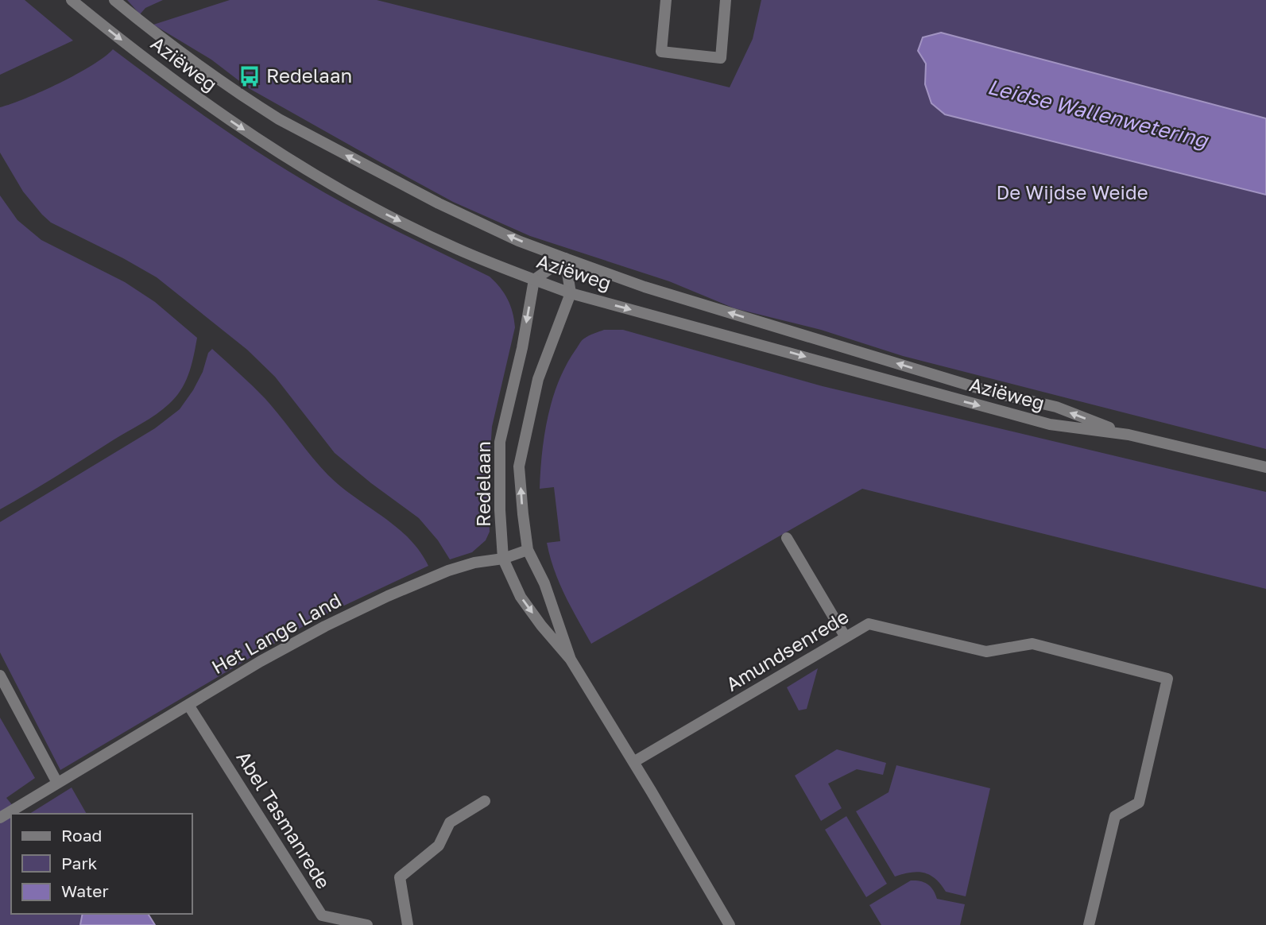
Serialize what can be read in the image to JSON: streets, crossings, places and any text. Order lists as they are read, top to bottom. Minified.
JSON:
{"streets":{"street":["Aziëweg","Redelaan","Het Lange Land","Amundsenrede","Abel Tasmanrede"]},"crossings":[["Aziëweg","Redelaan"],["Redelaan","Het Lange Land"],["Redelaan","Amundsenrede"],["Het Lange Land","Abel Tasmanrede"]],"water":["Leidse Wallenwetering"],"parks":["De Wijdse Weide"],"places":{"bus stop":["Redelaan"]},"legend":["Road","Park","Water"]}
